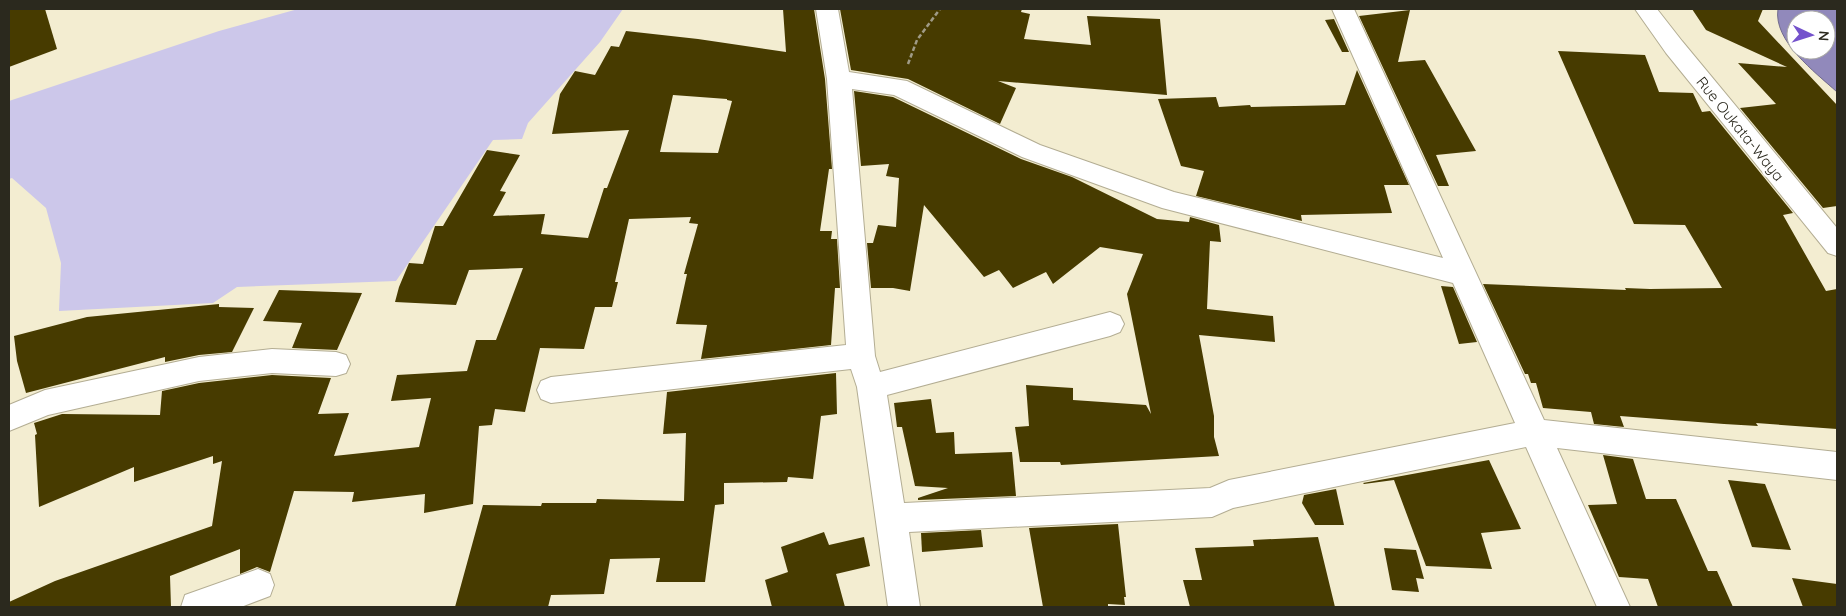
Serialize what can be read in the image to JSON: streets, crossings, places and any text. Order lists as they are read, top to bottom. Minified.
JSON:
{"streets":{"street":["Rue Oukata-Waya"]},"north":"right"}
